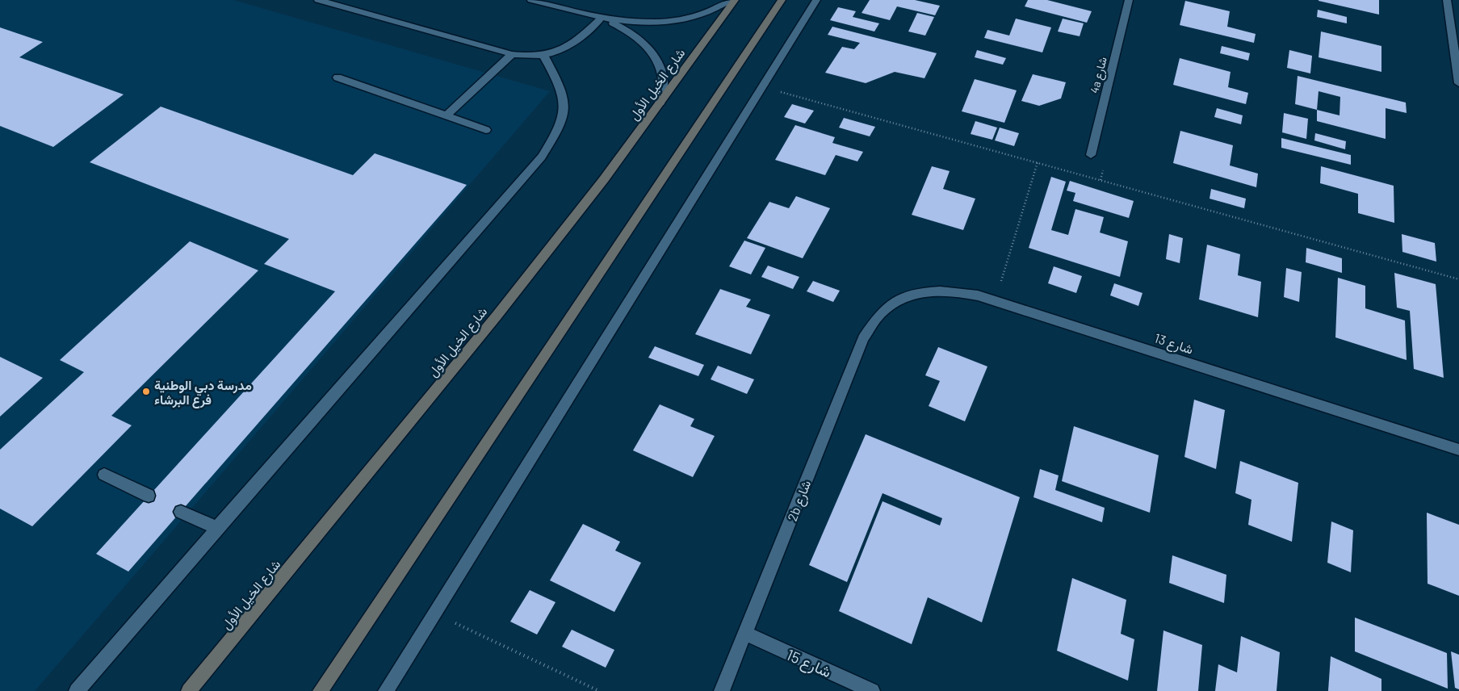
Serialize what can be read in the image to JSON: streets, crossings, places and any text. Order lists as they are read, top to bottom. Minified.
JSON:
{"streets":{"main road":["شارع الخيل الأول"],"street":["4a شارع","شارع 13","2b شارع","شارع 15"]},"crossings":[["شارع 13","2b شارع"],["2b شارع","شارع 15"]],"places":["مدرسة دبي الوطنية فرع البرشاء"]}
